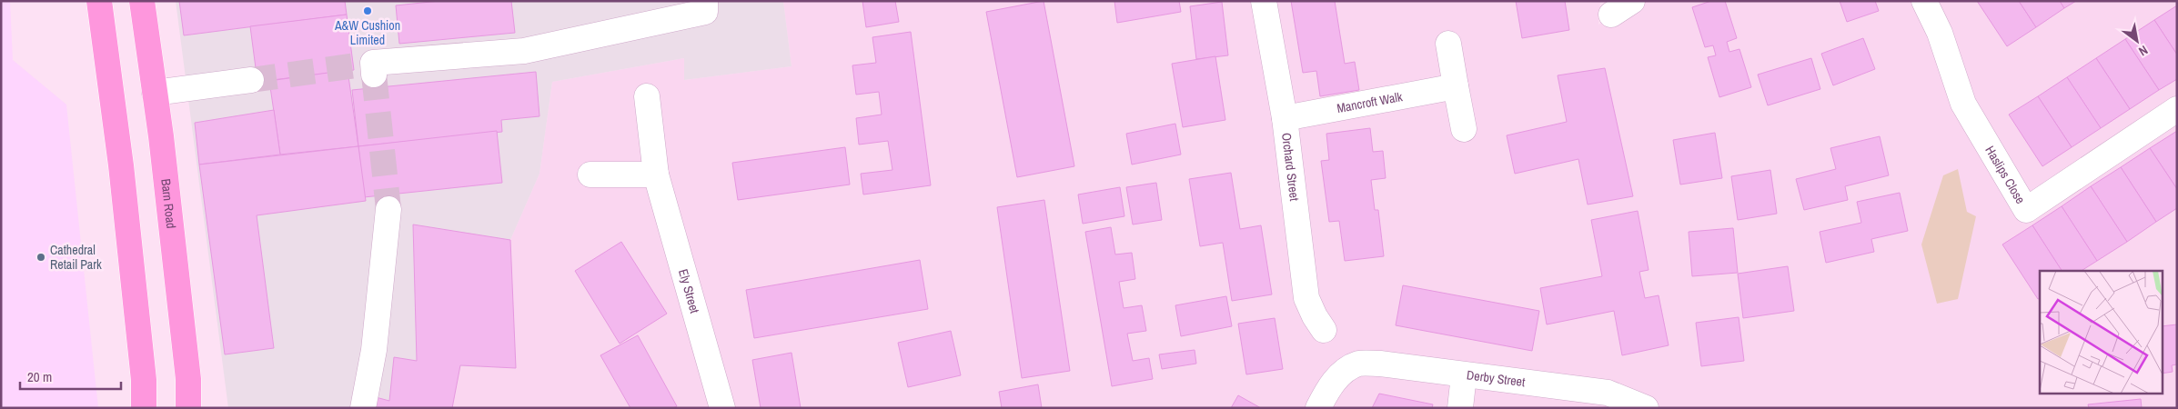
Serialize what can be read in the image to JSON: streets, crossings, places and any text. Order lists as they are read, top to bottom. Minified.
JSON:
{"streets":{"main road":["Barn Road"],"street":["Mancroft Walk","Orchard Street","Haslips Close","Ely Street","Derby Street"]},"crossings":[["Mancroft Walk","Orchard Street"]],"places":["A&W Cushion Limited","Cathedral Retail Park"],"scale_bar":"20 m","north":"bottom right"}
